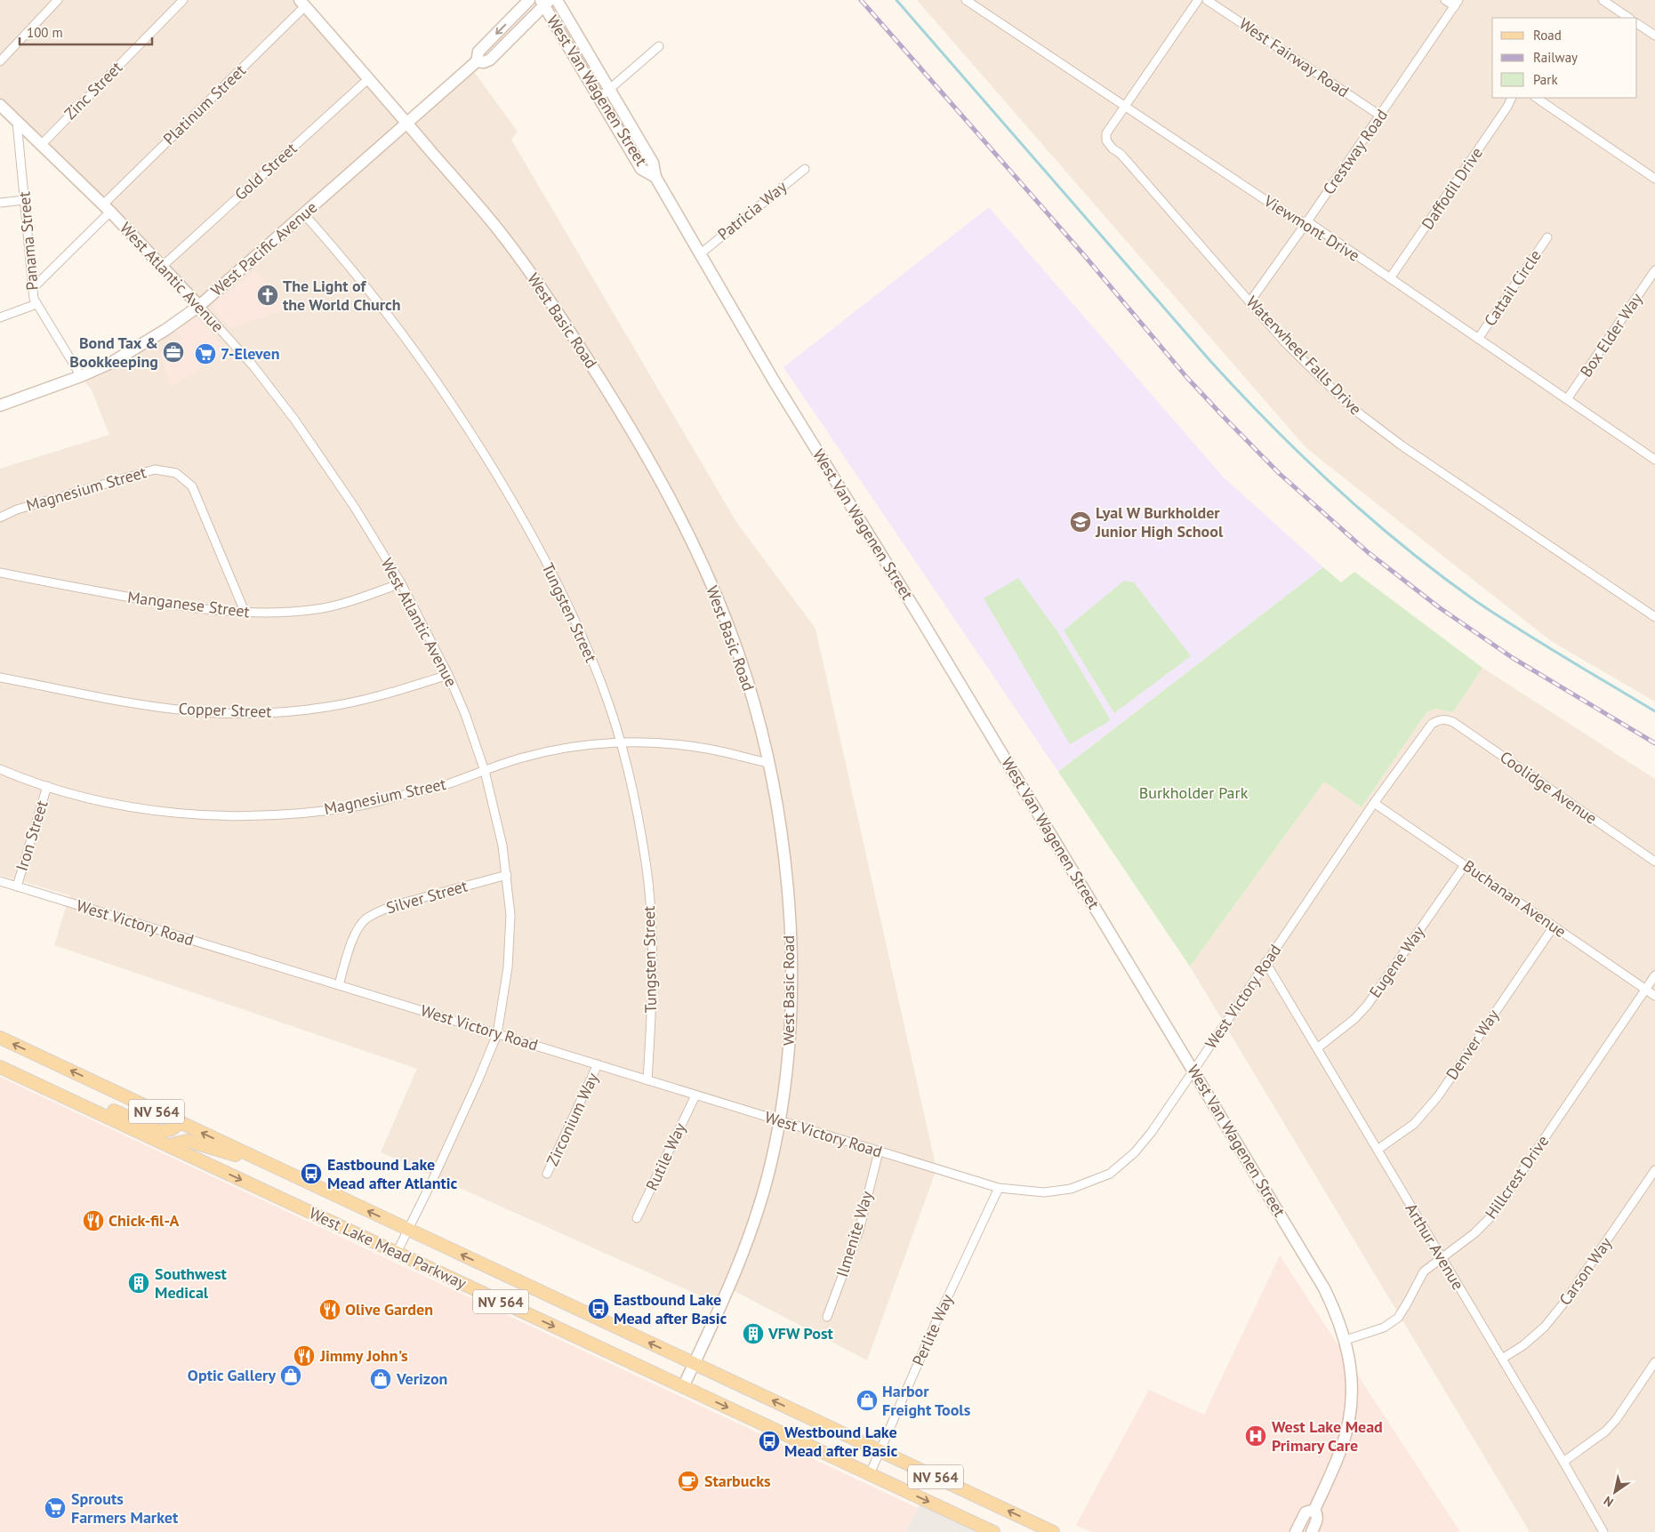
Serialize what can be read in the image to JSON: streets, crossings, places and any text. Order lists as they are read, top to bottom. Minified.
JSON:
{"streets":{"main road":["NV 564","West Lake Mead Parkway"],"street":["West Fairway Road","Zinc Street","West Van Wagenen Street","Platinum Street","Crestway Road","Gold Street","Daffodil Drive","Patricia Way","Viewmont Drive","Panama Street","West Pacific Avenue","West Atlantic Avenue","Cattail Circle","West Basic Road","Box Elder Way","Waterwheel Falls Drive","Magnesium Street","Manganese Street","Tungsten Street","Copper Street","Coolidge Avenue","Iron Street","Silver Street","Buchanan Avenue","West Victory Road","Eugene Way","Denver Way","Zirconium Way","Rutile Way","Hillcrest Drive","Ilmenite Way","Arthur Avenue","Carson Way","Perlite Way"]},"crossings":[["West Fairway Road","Crestway Road"],["Zinc Street","West Atlantic Avenue"],["West Van Wagenen Street","Patricia Way"],["West Van Wagenen Street","West Pacific Avenue"],["West Van Wagenen Street","West Victory Road"],["West Van Wagenen Street","Hillcrest Drive"],["Platinum Street","Panama Street"],["Platinum Street","West Atlantic Avenue"],["Platinum Street","West Basic Road"],["Crestway Road","Viewmont Drive"],["Crestway Road","Waterwheel Falls Drive"],["Gold Street","West Atlantic Avenue"],["Gold Street","West Basic Road"],["Daffodil Drive","Viewmont Drive"],["Viewmont Drive","Cattail Circle"],["Viewmont Drive","Box Elder Way"],["Viewmont Drive","Waterwheel Falls Drive"],["Panama Street","West Pacific Avenue"],["Panama Street","West Atlantic Avenue"],["West Pacific Avenue","West Atlantic Avenue"],["West Pacific Avenue","West Basic Road"],["West Pacific Avenue","Tungsten Street"],["West Atlantic Avenue","Magnesium Street"],["West Atlantic Avenue","Manganese Street"],["West Atlantic Avenue","Copper Street"],["West Atlantic Avenue","Silver Street"],["West Atlantic Avenue","West Victory Road"],["West Atlantic Avenue","West Lake Mead Parkway"],["West Basic Road","Magnesium Street"],["West Basic Road","West Victory Road"],["West Basic Road","West Lake Mead Parkway"],["Magnesium Street","Manganese Street"],["Magnesium Street","Tungsten Street"],["Magnesium Street","Iron Street"],["Tungsten Street","West Victory Road"],["Coolidge Avenue","West Victory Road"],["Iron Street","West Victory Road"],["Silver Street","West Victory Road"],["Buchanan Avenue","West Victory Road"],["Buchanan Avenue","Eugene Way"],["Buchanan Avenue","Denver Way"],["Buchanan Avenue","Hillcrest Drive"],["West Victory Road","Zirconium Way"],["West Victory Road","Rutile Way"],["West Victory Road","Ilmenite Way"],["West Victory Road","Arthur Avenue"],["West Victory Road","Perlite Way"],["Eugene Way","Arthur Avenue"],["Denver Way","Arthur Avenue"],["Hillcrest Drive","Arthur Avenue"],["Arthur Avenue","Carson Way"],["West Lake Mead Parkway","Perlite Way"]],"parks":["Burkholder Park"],"places":{"church":["The Light of the World Church"],"office":["Bond Tax & Bookkeeping"],"supermarket":["7-Eleven","Sprouts Farmers Market"],"school or university":["Lyal W Burkholder Junior High School"],"bus stop":["Eastbound Lake Mead after Atlantic","Eastbound Lake Mead after Basic","Westbound Lake Mead after Basic"],"restaurant":["Chick-fil-A","Olive Garden","Jimmy John's"],"building":["Southwest Medical","VFW Post"],"shop":["Optic Gallery","Verizon","Harbor Freight Tools"],"hospital":["West Lake Mead Primary Care"],"cafe":["Starbucks"]},"legend":["Road","Railway","Park"],"scale_bar":"100 m","north":"bottom left"}
